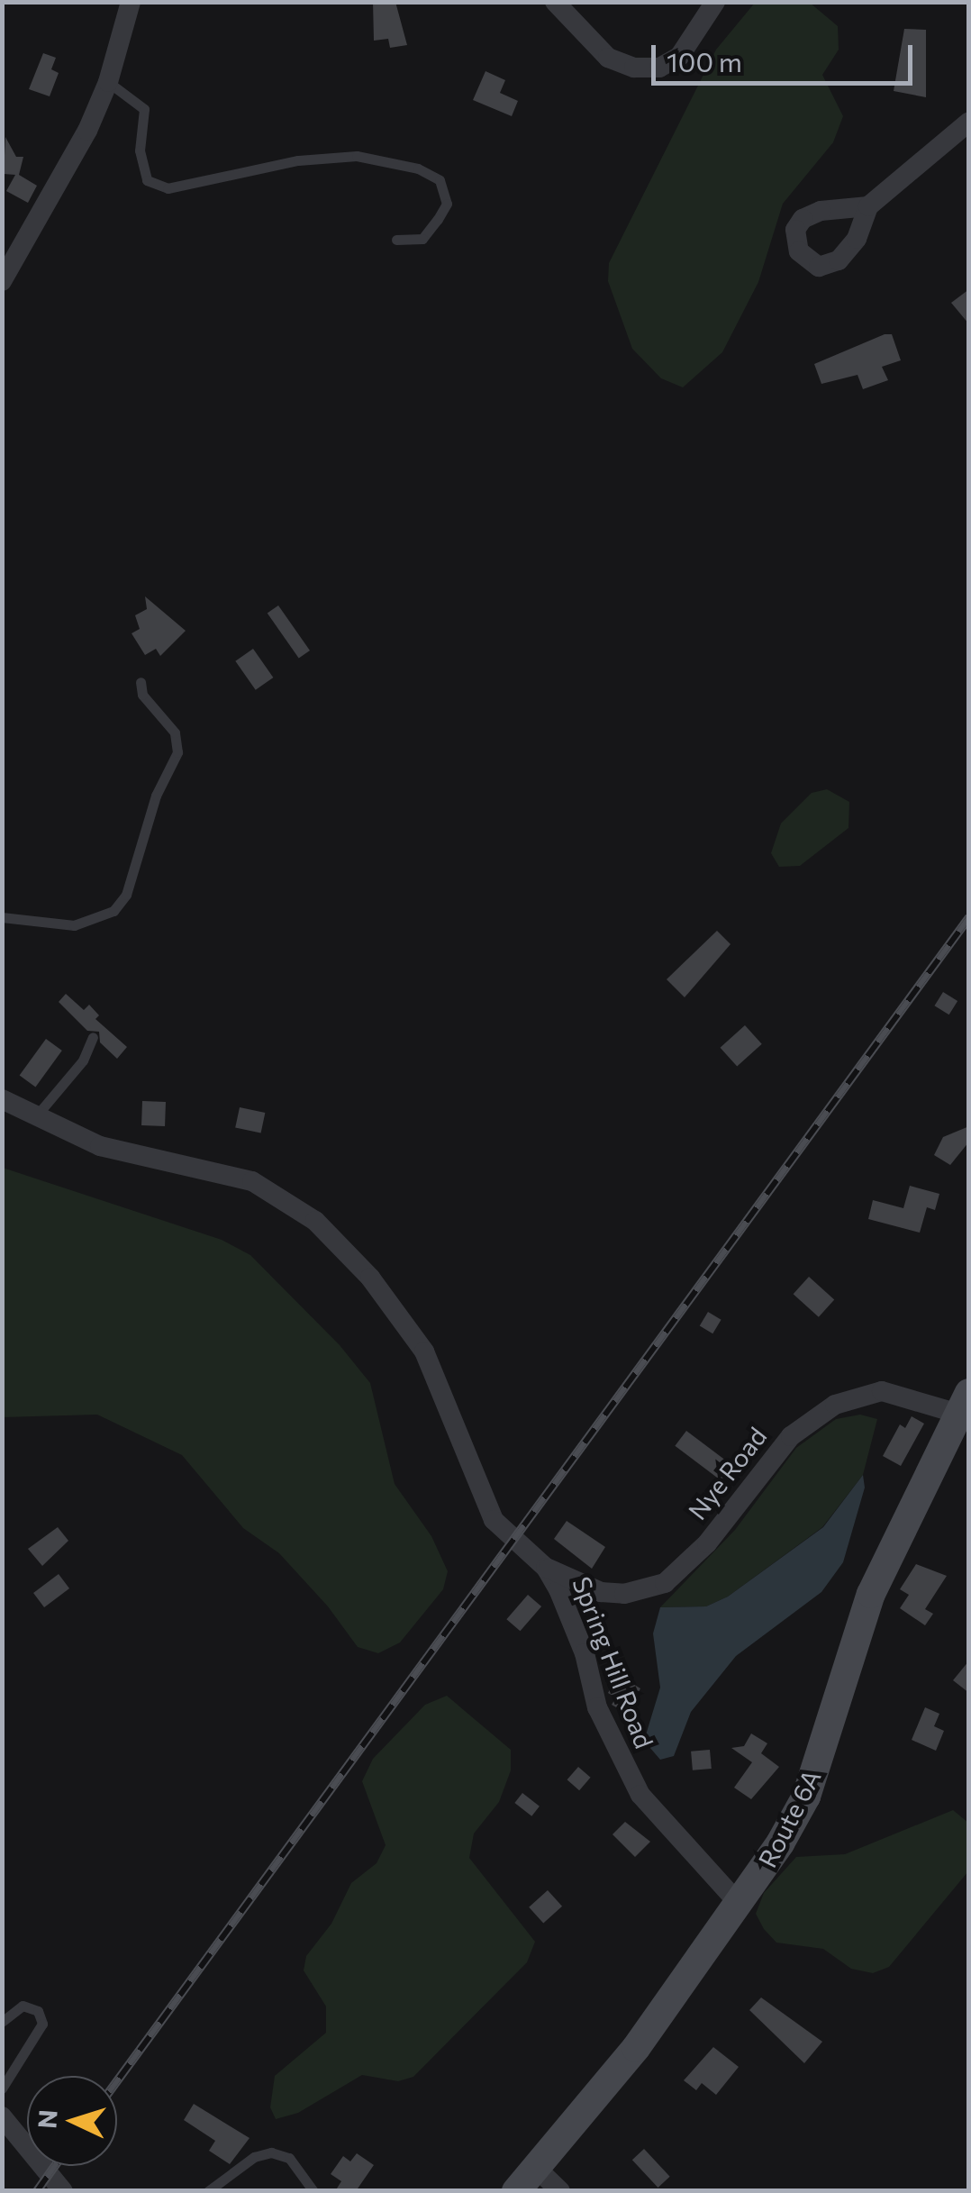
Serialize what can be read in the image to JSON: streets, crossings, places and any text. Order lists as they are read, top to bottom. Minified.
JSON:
{"streets":{"main road":["Route 6A"],"street":["Nye Road","Spring Hill Road"]},"crossings":[["Nye Road","Spring Hill Road"],["Nye Road","Route 6A"],["Spring Hill Road","Route 6A"]],"scale_bar":"100 m","north":"left"}
